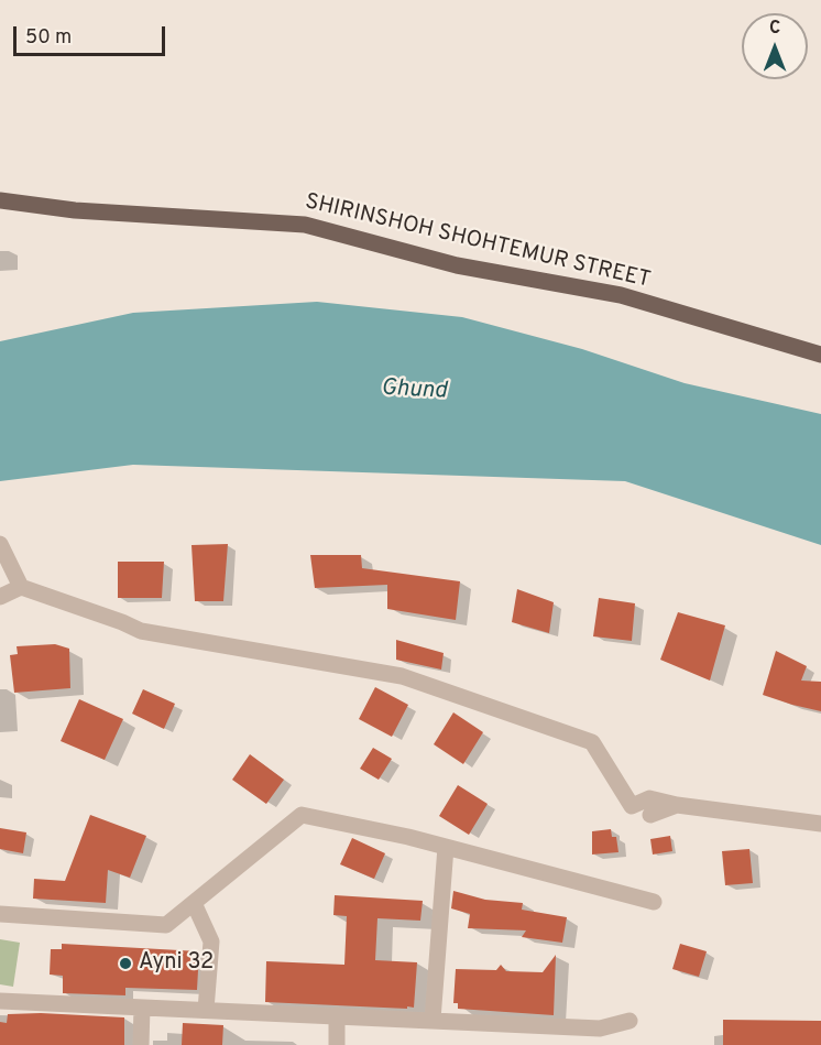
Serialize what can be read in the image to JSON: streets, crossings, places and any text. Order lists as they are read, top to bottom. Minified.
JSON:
{"streets":{"main road":["SHIRINSHOH SHOHTEMUR STREET"]},"water":["Ghund"],"places":["Ayni 32"],"scale_bar":"50 m","north":"top"}
